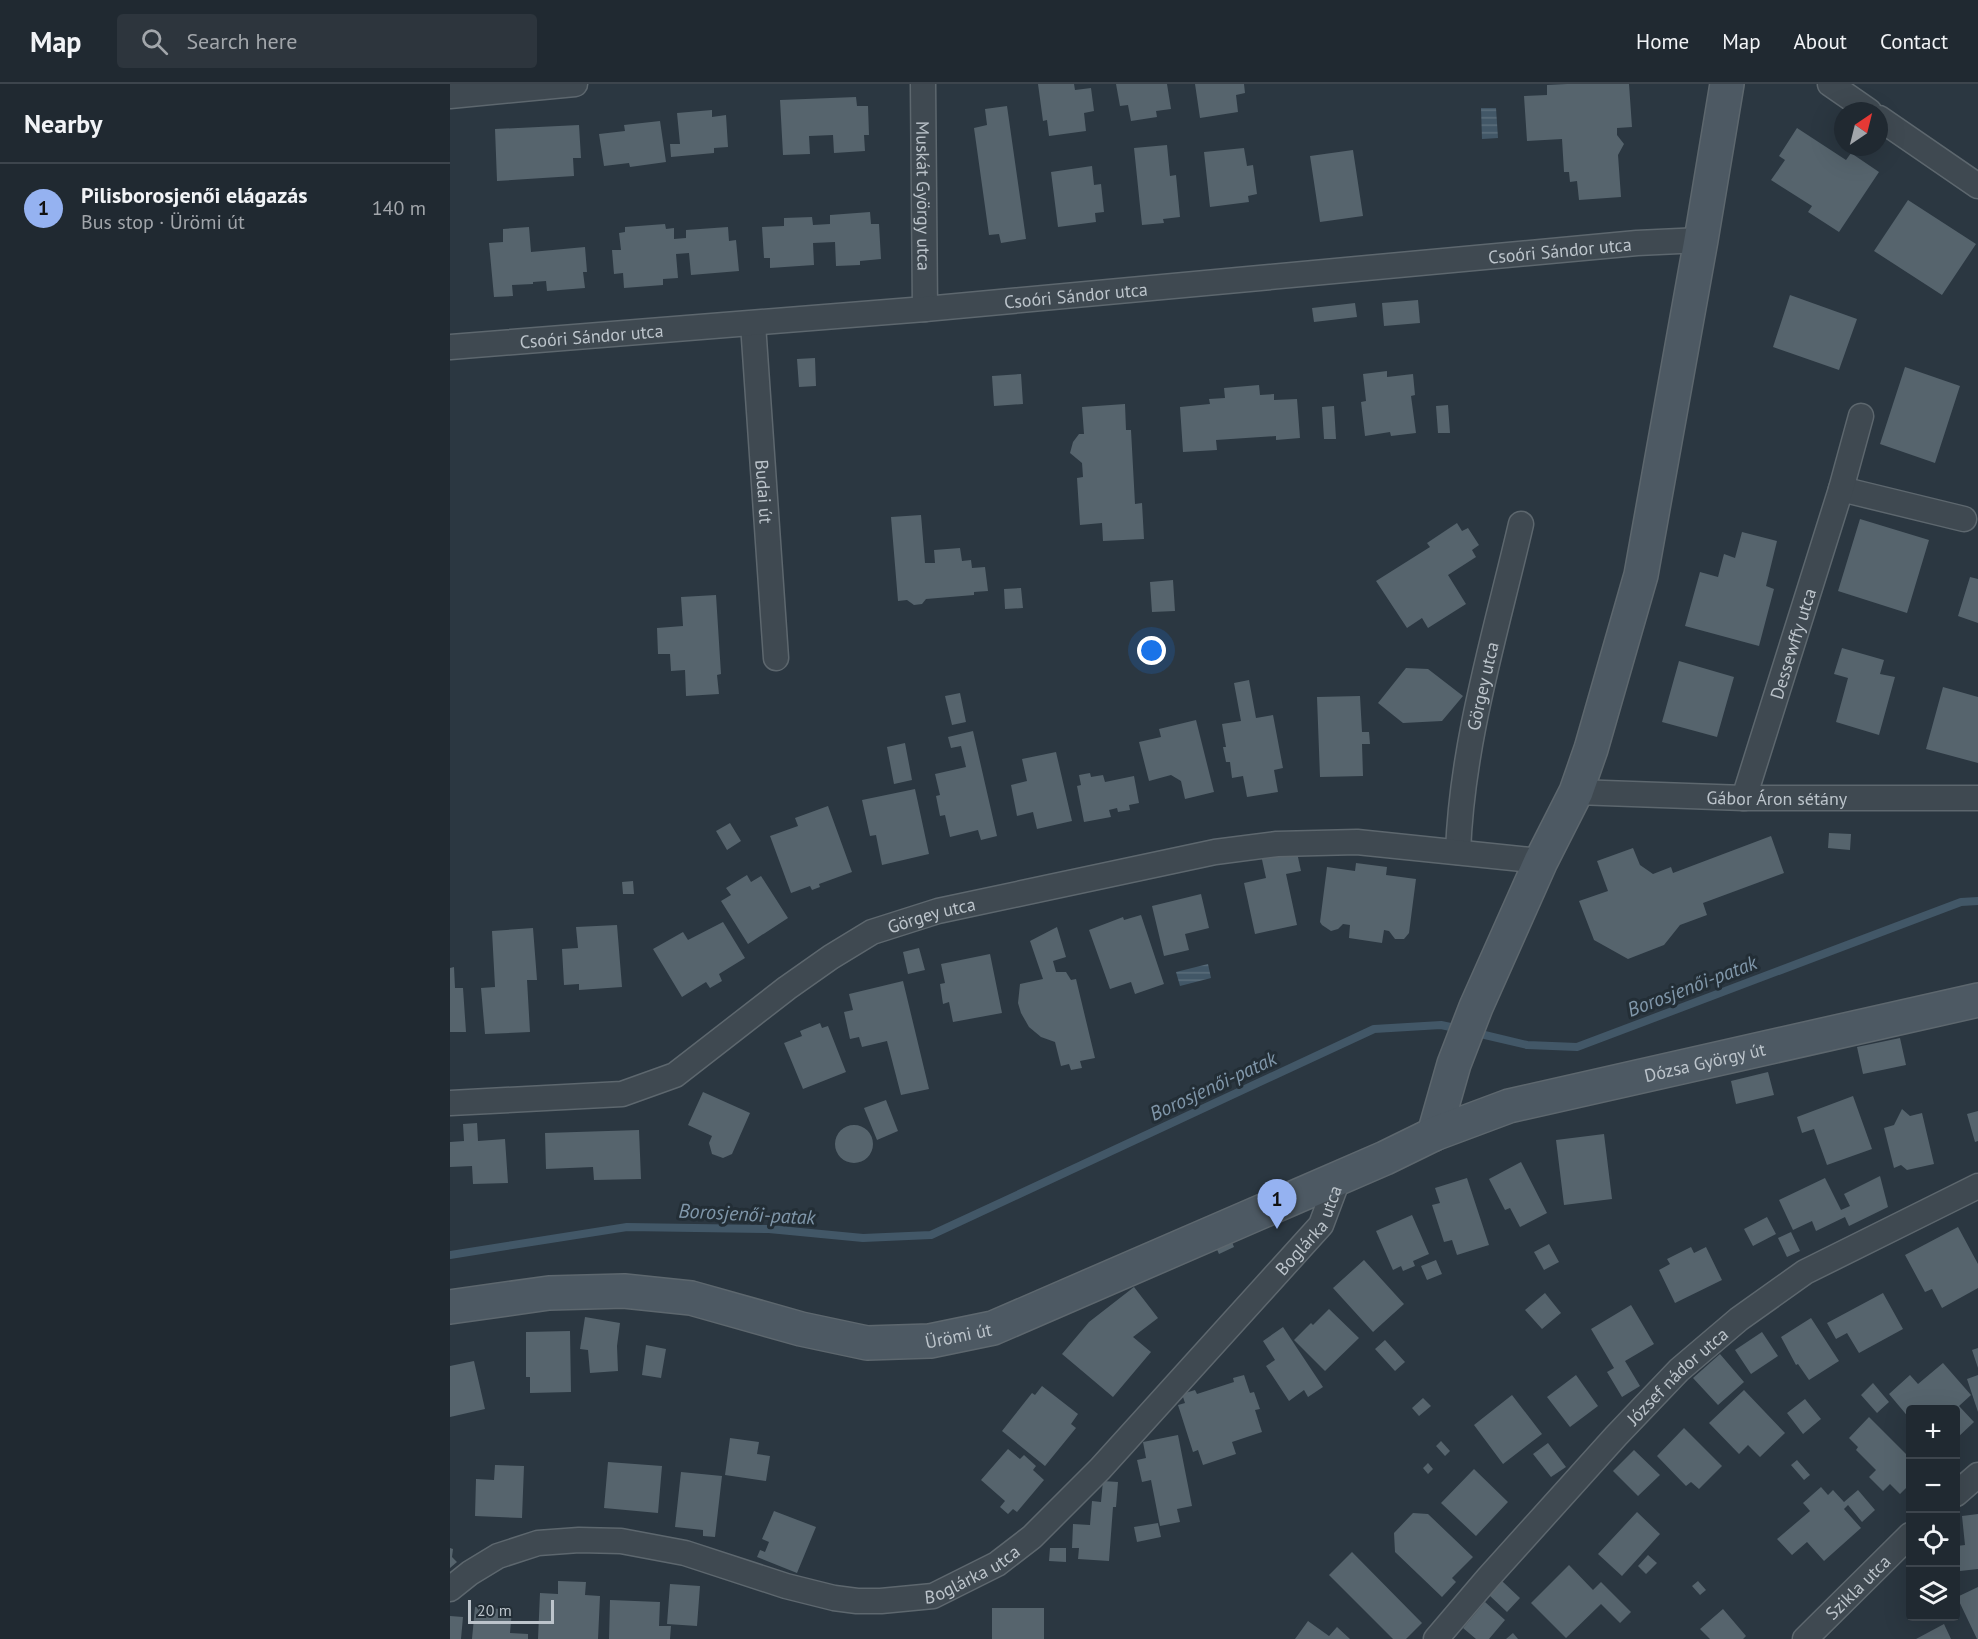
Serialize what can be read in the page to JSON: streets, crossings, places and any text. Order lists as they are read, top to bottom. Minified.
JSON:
{"streets":{"main road":["Dózsa György út","Ürömi út"],"street":["Muskát György utca","Csoóri Sándor utca","Budai út","Dessewffy utca","Görgey utca","Gábor Áron sétány","Boglárka utca","József nádor utca","Szikla utca"]},"crossings":[["Muskát György utca","Csoóri Sándor utca"],["Csoóri Sándor utca","Budai út"],["Dessewffy utca","Gábor Áron sétány"],["Dózsa György út","Ürömi út"],["Boglárka utca","Ürömi út"]],"water":["Borosjenői-patak"],"scale_bar":"20 m","north":"top right","page":{"header":"Map","search":"Search here","nav":["Home","Map","About","Contact"],"heading":"Nearby","list":[{"mark":"1","name":"Pilisborosjenői elágazás","note":"Bus stop · Ürömi út","value":"140 m"}],"pins":"1","map_buttons":["+","−"],"scale":"20 m"}}
